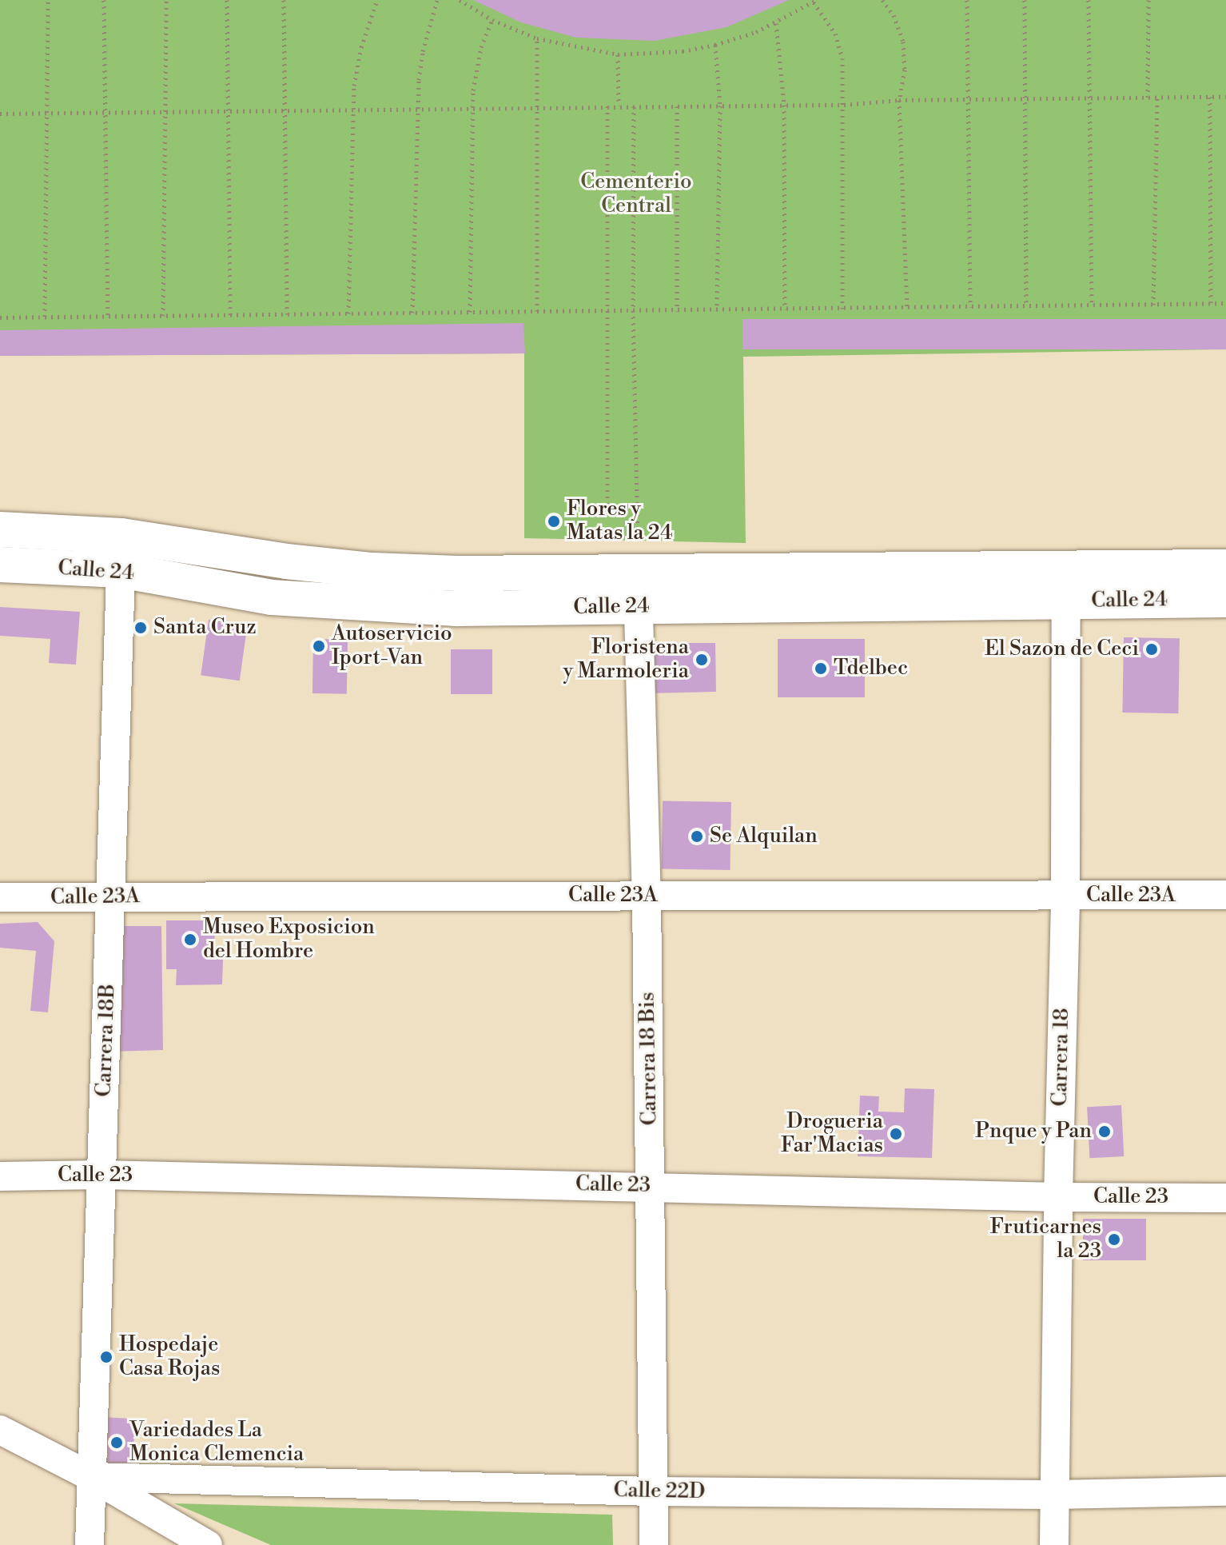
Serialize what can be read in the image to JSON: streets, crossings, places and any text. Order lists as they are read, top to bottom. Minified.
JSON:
{"streets":{"street":["Calle 24","Calle 23A","Carrera 18B","Carrera 18","Carrera 18 Bis","Calle 23","Calle 22D"]},"crossings":[["Calle 24","Carrera 18B"],["Calle 24","Carrera 18"],["Calle 24","Carrera 18 Bis"],["Calle 23A","Carrera 18B"],["Calle 23A","Carrera 18"],["Calle 23A","Carrera 18 Bis"],["Carrera 18B","Calle 23"],["Carrera 18B","Calle 22D"],["Carrera 18","Calle 23"],["Carrera 18","Calle 22D"],["Carrera 18 Bis","Calle 23"],["Carrera 18 Bis","Calle 22D"]],"parks":["Cementerio Central"],"places":["Flores y Matas la 24","Santa Cruz","Autoservicio Iport-Van","El Sazon de Ceci","Floristena y Marmoleria","Tdelbec","Se Alquilan","Museo Exposicion del Hombre","Pnque y Pan","Drogueria Far'Macias","Fruticarnes la 23","Hospedaje Casa Rojas","Variedades La Monica Clemencia"]}
